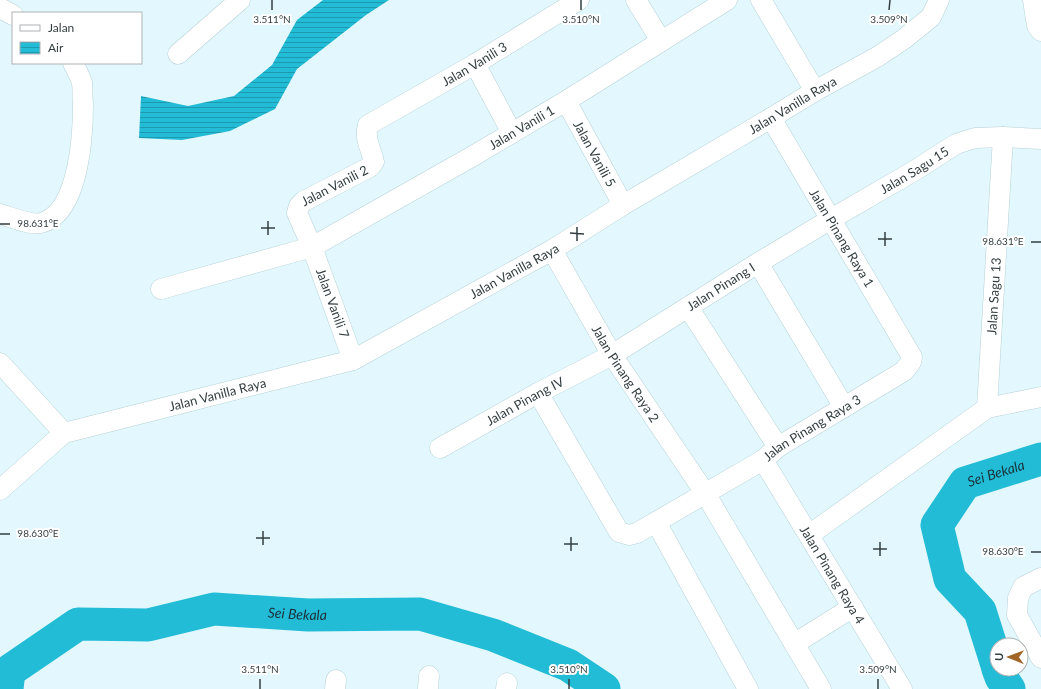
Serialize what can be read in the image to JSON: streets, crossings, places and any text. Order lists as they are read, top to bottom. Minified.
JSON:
{"streets":{"street":["Jalan Vanili 3","Jalan Vanilla Raya","Jalan Vanili 1","Jalan Vanili 5","Jalan Sagu 15","Jalan Vanili 2","Jalan Pinang Raya 1","Jalan Pinang I","Jalan Sagu 13","Jalan Vanili 7","Jalan Pinang Raya 2","Jalan Pinang IV","Jalan Pinang Raya 3","Jalan Pinang Raya 4"]},"crossings":[["Jalan Vanili 3","Jalan Vanili 2"],["Jalan Vanilla Raya","Jalan Vanili 5"],["Jalan Vanilla Raya","Jalan Pinang Raya 1"],["Jalan Vanilla Raya","Jalan Vanili 7"],["Jalan Vanilla Raya","Jalan Pinang Raya 2"],["Jalan Vanili 1","Jalan Vanili 5"],["Jalan Vanili 1","Jalan Vanili 2"],["Jalan Vanili 1","Jalan Vanili 7"],["Jalan Sagu 15","Jalan Pinang Raya 1"],["Jalan Sagu 15","Jalan Pinang I"],["Jalan Sagu 15","Jalan Sagu 13"],["Jalan Vanili 2","Jalan Vanili 7"],["Jalan Pinang Raya 1","Jalan Pinang I"],["Jalan Pinang Raya 1","Jalan Pinang Raya 3"],["Jalan Pinang I","Jalan Pinang Raya 2"],["Jalan Pinang I","Jalan Pinang IV"],["Jalan Pinang Raya 2","Jalan Pinang IV"],["Jalan Pinang Raya 2","Jalan Pinang Raya 3"],["Jalan Pinang IV","Jalan Pinang Raya 3"],["Jalan Pinang Raya 3","Jalan Pinang Raya 4"]],"water":["Sei Bekala"],"legend":["Jalan","Air"],"north":"left","coordinates":["3.511°N","3.510°N","3.509°N","98.631°E","98.630°E"]}
